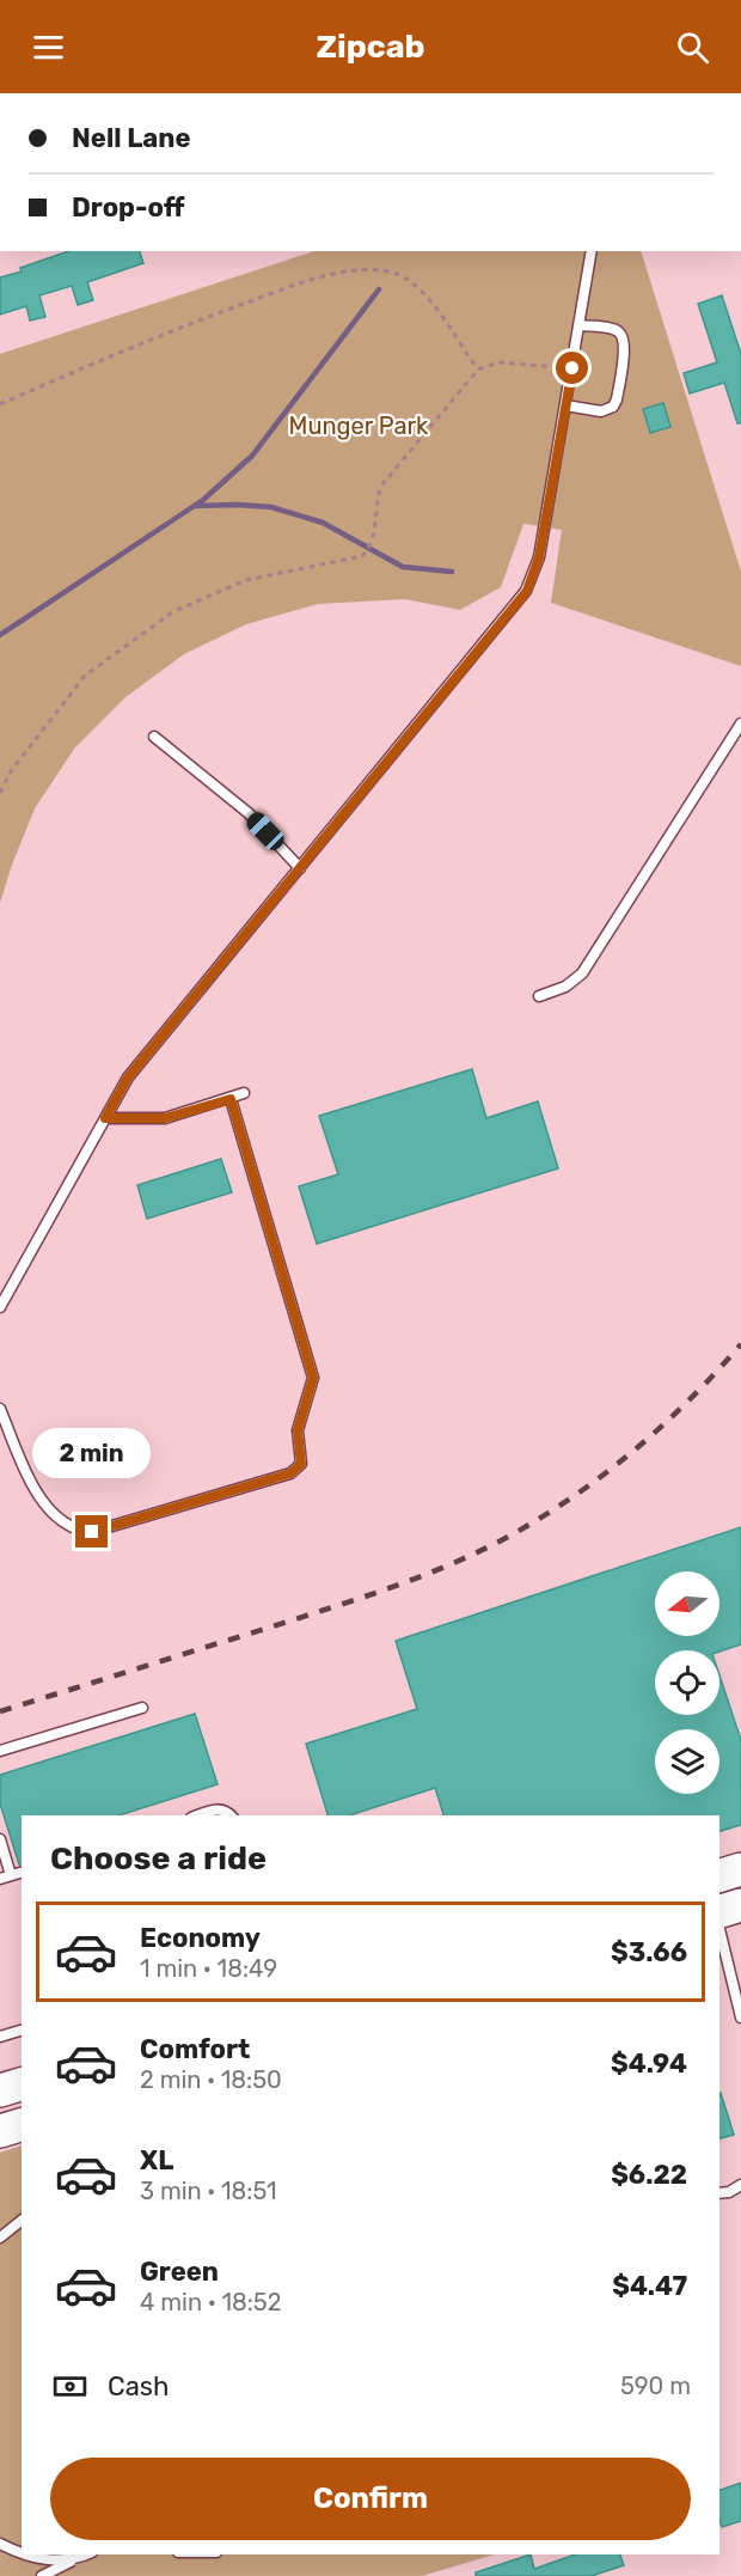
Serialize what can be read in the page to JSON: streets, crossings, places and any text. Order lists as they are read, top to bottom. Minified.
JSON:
{"parks":["Munger Park"],"north":"left","page":{"header":"Zipcab","banner":["Nell Lane","Drop-off"],"bubble":"2 min","heading":"Choose a ride","list":[{"name":"Economy","note":"1 min · 18:49","value":"$3.66"},{"name":"Comfort","note":"2 min · 18:50","value":"$4.94"},{"name":"XL","note":"3 min · 18:51","value":"$6.22"},{"name":"Green","note":"4 min · 18:52","value":"$4.47"}],"pay":["Cash","590 m"],"buttons":"Confirm"}}
